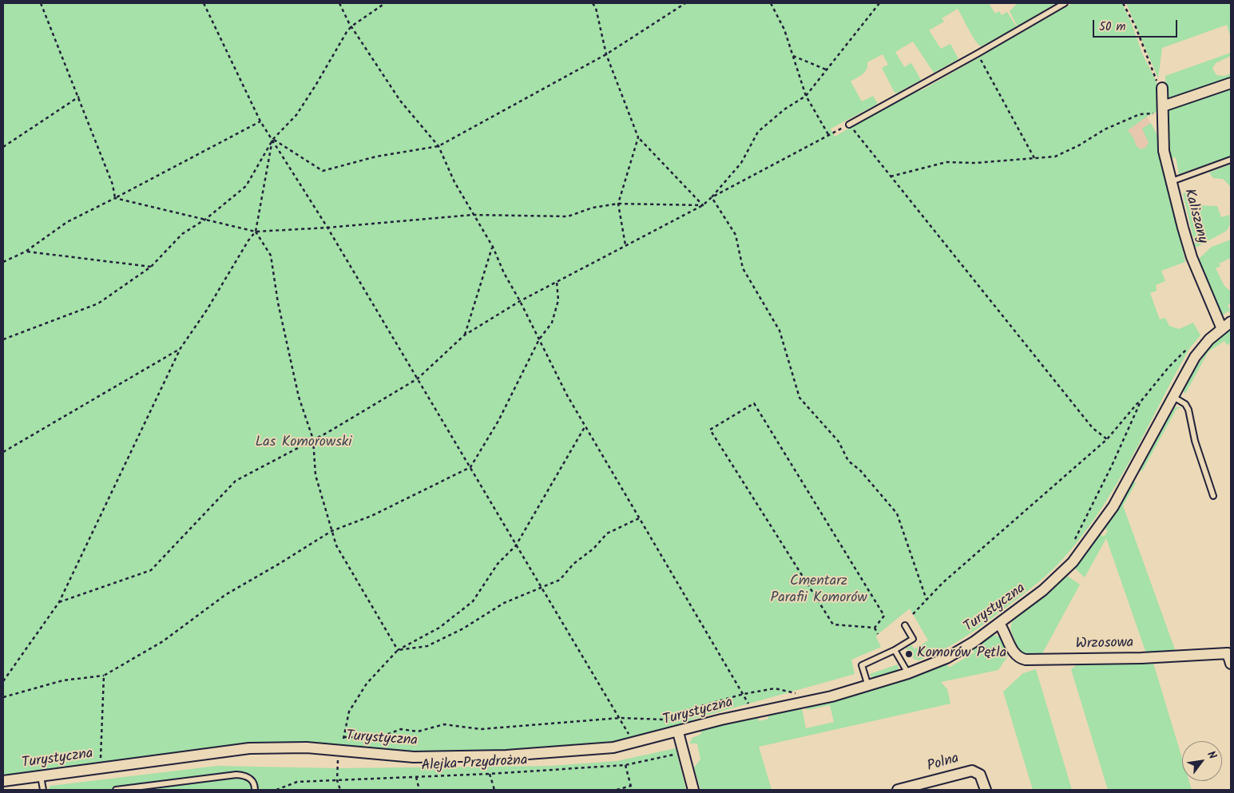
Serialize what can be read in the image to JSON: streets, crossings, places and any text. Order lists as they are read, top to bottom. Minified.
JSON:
{"streets":{"street":["Kaliszany","Turystyczna","Wrzosowa","Polna"],"path":["Alejka Przydrożna"]},"crossings":[["Kaliszany","Turystyczna"]],"parks":["Las Komorowski","Cmentarz Parafii Komorów"],"places":["Komorów Pętla"],"scale_bar":"50 m","north":"top right"}
